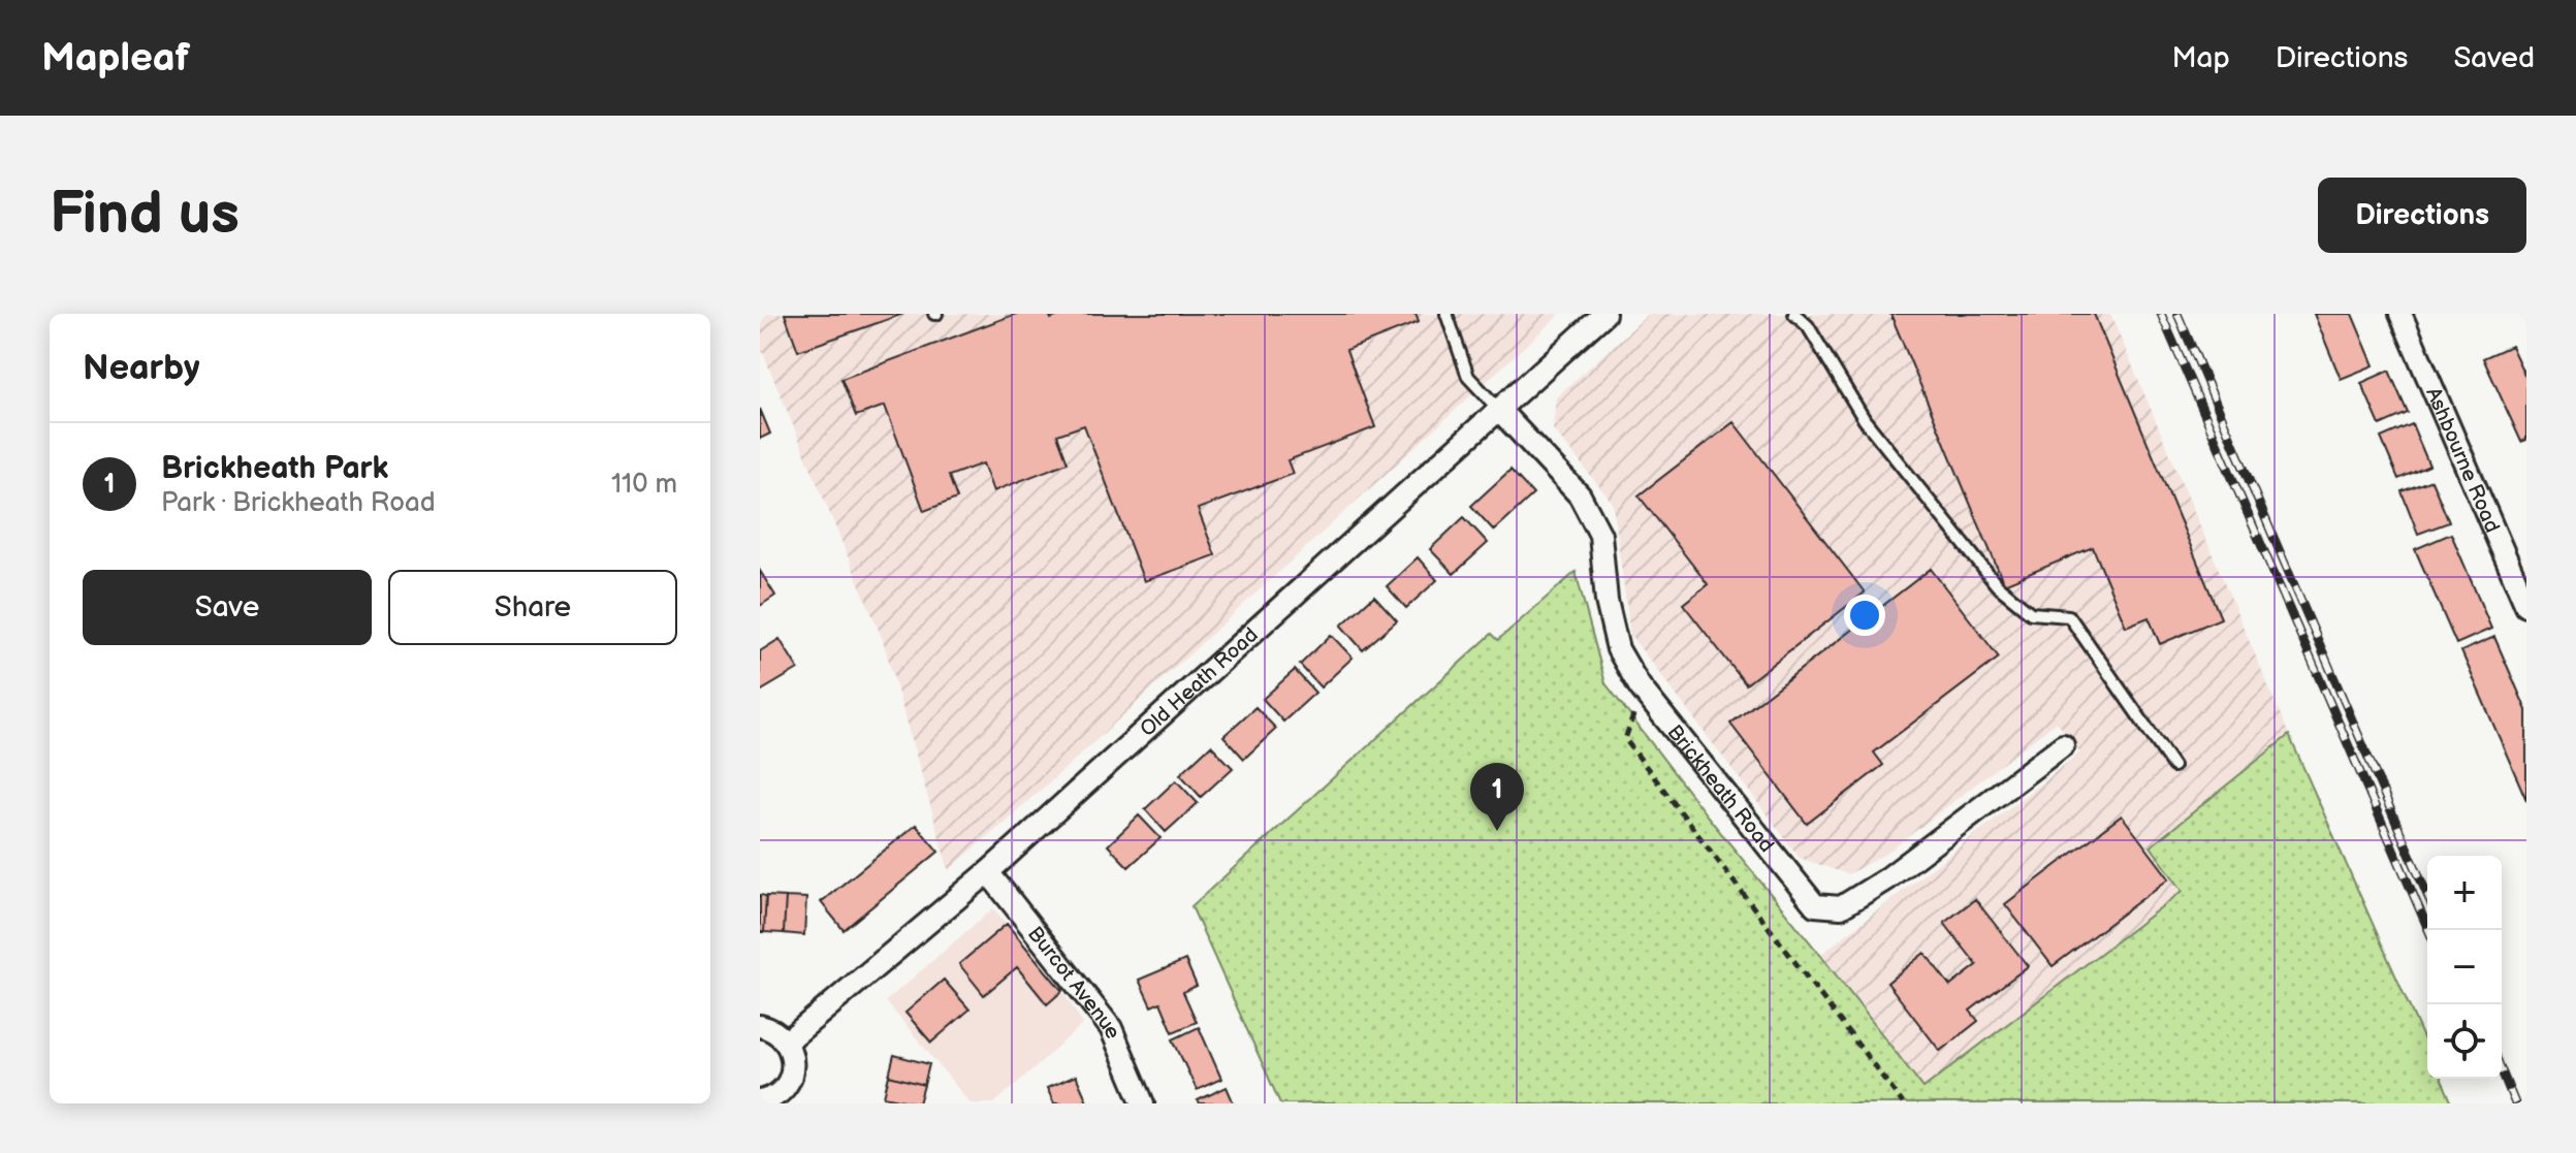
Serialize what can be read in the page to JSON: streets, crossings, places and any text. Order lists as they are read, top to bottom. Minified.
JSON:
{"streets":{"street":["Ashbourne Road","Old Heath Road","Brickheath Road","Burcot Avenue"]},"crossings":[["Old Heath Road","Brickheath Road"],["Old Heath Road","Burcot Avenue"]],"page":{"header":"Mapleaf","nav":["Map","Directions","Saved"],"buttons":["Directions",["Save","Share"]],"title":"Find us","heading":"Nearby","list":[{"mark":"1","name":"Brickheath Park","note":"Park · Brickheath Road","value":"110 m"}],"pins":"1","map_buttons":["+","−"]}}
